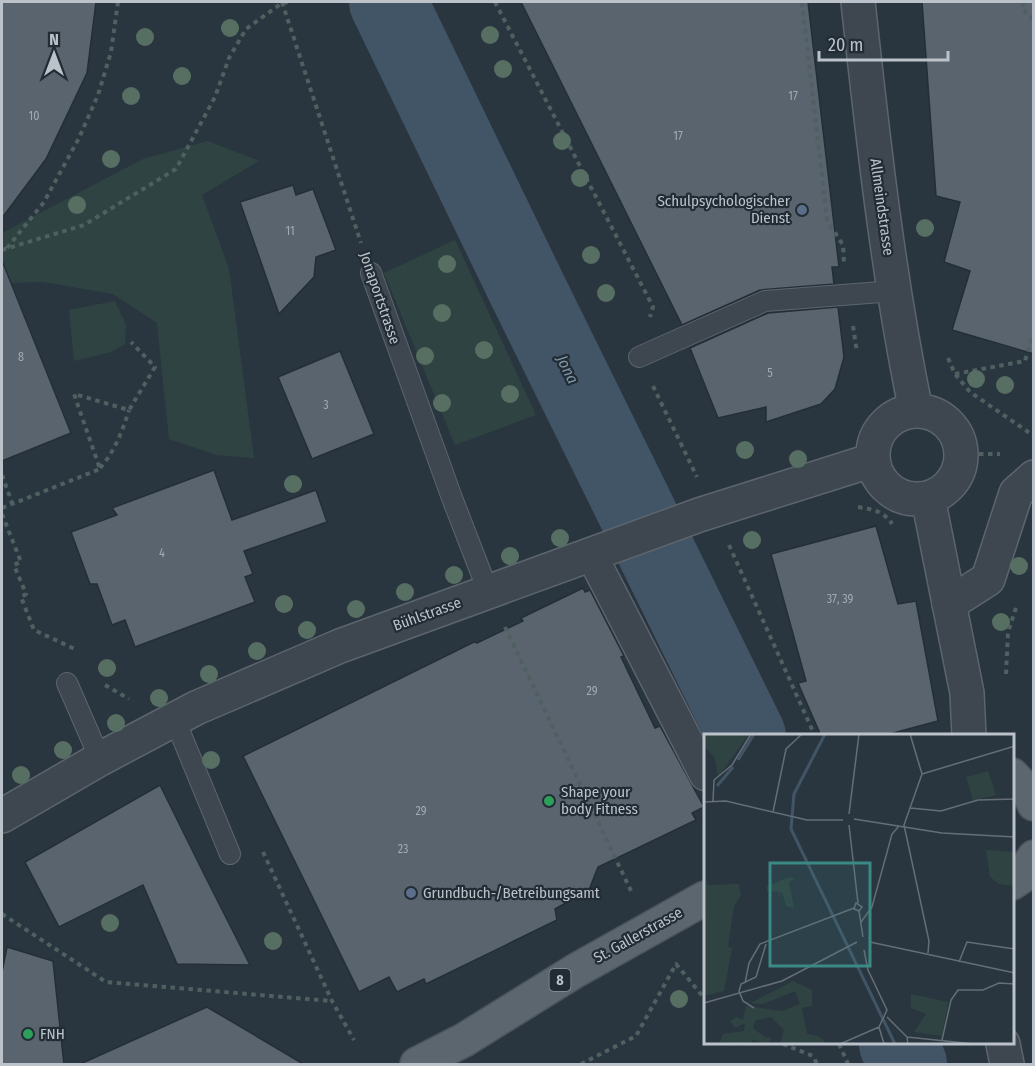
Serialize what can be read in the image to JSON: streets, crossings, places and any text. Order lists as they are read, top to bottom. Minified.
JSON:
{"streets":{"main road":["St. Gallerstrasse","8"],"street":["Allmeindstrasse","Bühlstrasse"],"lane":["Jonaportstrasse"]},"crossings":[["Allmeindstrasse","Bühlstrasse"],["Jonaportstrasse","Bühlstrasse"]],"water":["Jona"],"places":["Schulpsychologischer Dienst","Shape your body Fitness","Grundbuch-/Betreibungsamt","FNH"],"house_numbers":["17","10","17","11","8","5","3","4","37, 39","29","29","23"],"scale_bar":"20 m","north":"top"}
